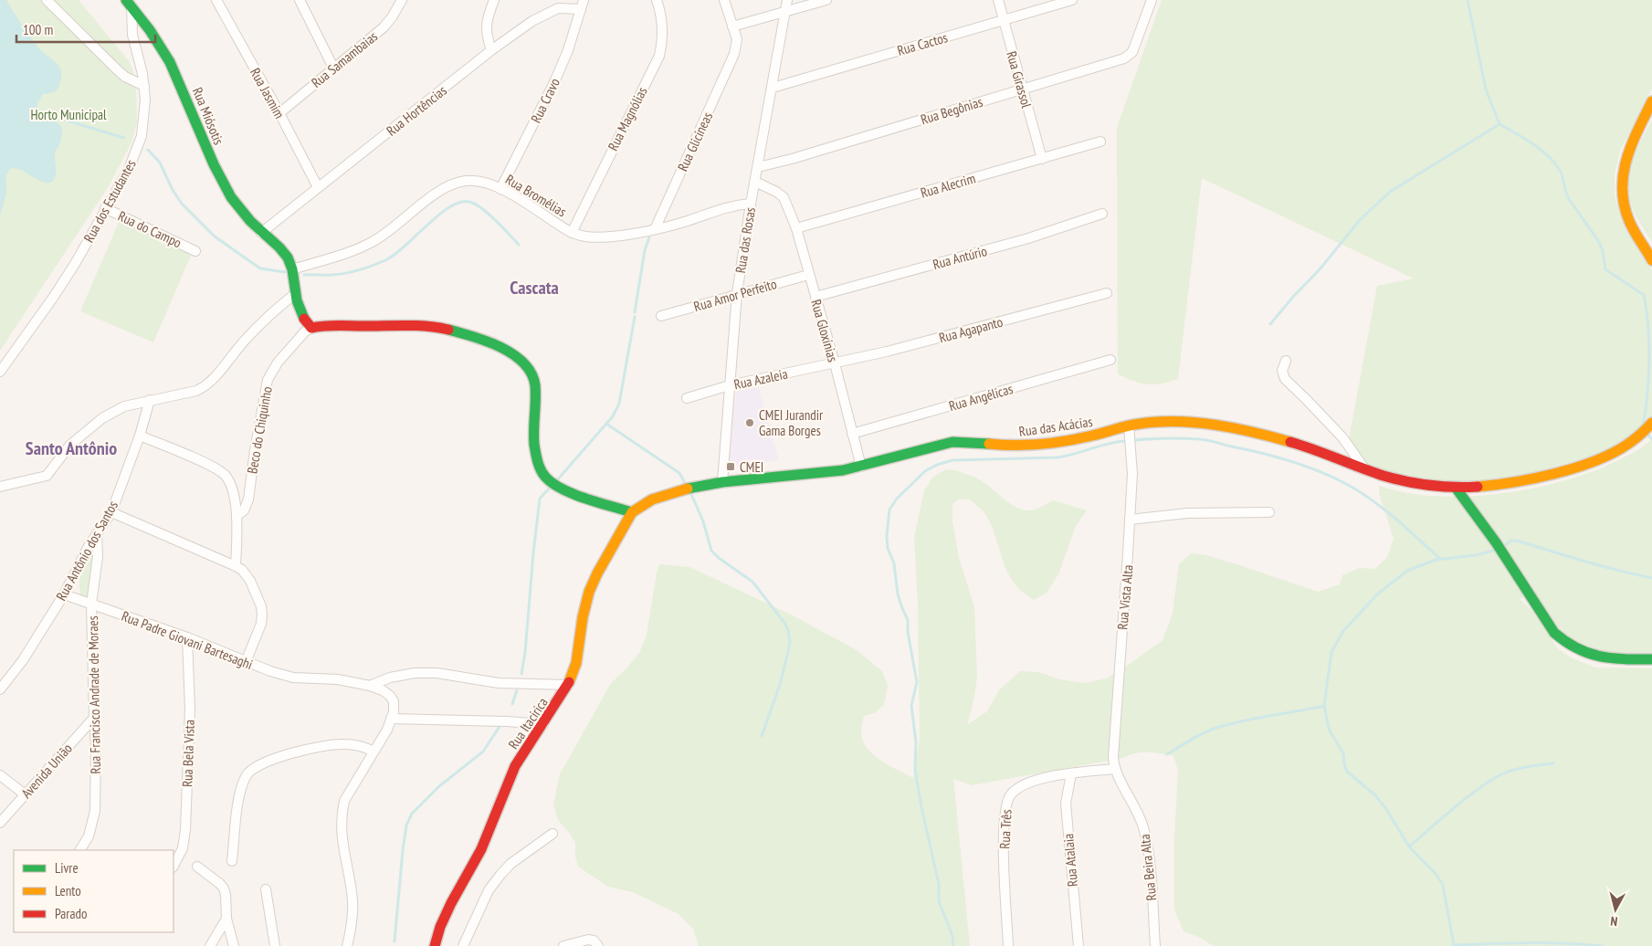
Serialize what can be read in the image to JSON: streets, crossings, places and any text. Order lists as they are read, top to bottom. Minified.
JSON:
{"streets":{"street":["Rua Cactos","Rua Samambaias","Rua Girassol","Rua Jasmim","Rua Cravo","Rua Hortências","Rua Begônias","Rua Miósotis","Rua Magnólias","Rua Glicíneas","Rua Alecrim","Rua Bromélias","Rua dos Estudantes","Rua do Campo","Rua das Rosas","Rua Antúrio","Rua Amor Perfeito","Rua Agapanto","Rua Gloxínias","Rua Azaleia","Rua Angélicas","Rua das Acácias","Beco do Chiquinho","Rua Antônio dos Santos","Rua Vista Alta","Rua Padre Giovani Bartesaghi","Rua Francisco Andrade de Moraes","Rua Itacirica","Rua Bela Vista","Avenida União","Rua Três","Rua Atalaia","Rua Beira Alta"]},"crossings":[["Rua Cactos","Rua Girassol"],["Rua Cactos","Rua das Rosas"],["Rua Samambaias","Rua Jasmim"],["Rua Girassol","Rua Begônias"],["Rua Girassol","Rua Alecrim"],["Rua Jasmim","Rua Hortências"],["Rua Cravo","Rua Hortências"],["Rua Cravo","Rua Bromélias"],["Rua Hortências","Rua Miósotis"],["Rua Begônias","Rua das Rosas"],["Rua Miósotis","Rua dos Estudantes"],["Rua Magnólias","Rua Bromélias"],["Rua Glicíneas","Rua Bromélias"],["Rua Alecrim","Rua Gloxínias"],["Rua Bromélias","Rua das Rosas"],["Rua dos Estudantes","Rua do Campo"],["Rua das Rosas","Rua Amor Perfeito"],["Rua das Rosas","Rua Gloxínias"],["Rua das Rosas","Rua Azaleia"],["Rua das Rosas","Rua das Acácias"],["Rua Antúrio","Rua Gloxínias"],["Rua Amor Perfeito","Rua Gloxínias"],["Rua Agapanto","Rua Gloxínias"],["Rua Agapanto","Rua Azaleia"],["Rua Gloxínias","Rua Azaleia"],["Rua Gloxínias","Rua Angélicas"],["Rua Gloxínias","Rua das Acácias"],["Rua das Acácias","Rua Vista Alta"],["Rua das Acácias","Rua Itacirica"],["Rua Antônio dos Santos","Rua Padre Giovani Bartesaghi"],["Rua Antônio dos Santos","Rua Francisco Andrade de Moraes"],["Rua Vista Alta","Rua Três"],["Rua Vista Alta","Rua Beira Alta"],["Rua Padre Giovani Bartesaghi","Rua Francisco Andrade de Moraes"],["Rua Padre Giovani Bartesaghi","Rua Bela Vista"],["Rua Francisco Andrade de Moraes","Avenida União"],["Rua Três","Rua Atalaia"],["Rua Três","Rua Beira Alta"]],"districts":["Cascata","Santo Antônio"],"parks":["Horto Municipal"],"places":{"other":["CMEI Jurandir Gama Borges"],"transit":["CMEI"]},"legend":["Livre","Lento","Parado"],"scale_bar":"100 m","north":"bottom"}
